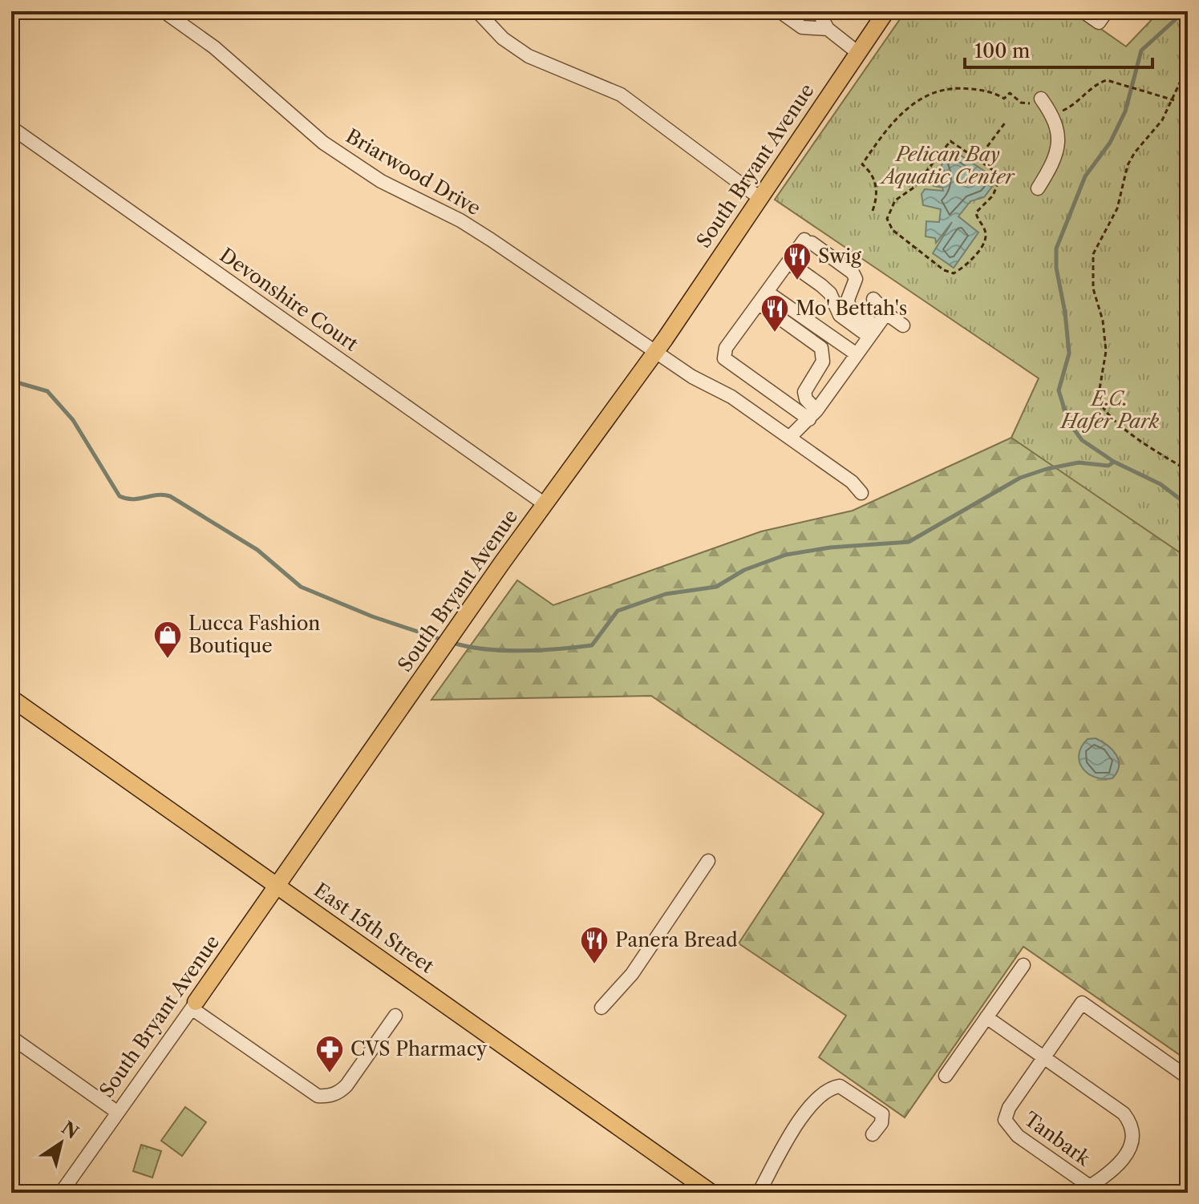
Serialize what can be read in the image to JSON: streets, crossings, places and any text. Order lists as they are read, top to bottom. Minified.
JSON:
{"streets":{"main road":["South Bryant Avenue","East 15th Street"],"street":["Briarwood Drive","Devonshire Court","Tanbark"]},"crossings":[["South Bryant Avenue","Briarwood Drive"],["South Bryant Avenue","Devonshire Court"],["South Bryant Avenue","East 15th Street"]],"parks":["Pelican Bay Aquatic Center","E.C. Hafer Park"],"places":{"restaurant":["Swig","Mo' Bettah's","Panera Bread"],"shop":["Lucca Fashion Boutique"],"pharmacy":["CVS Pharmacy"]},"scale_bar":"100 m","north":"top right"}
